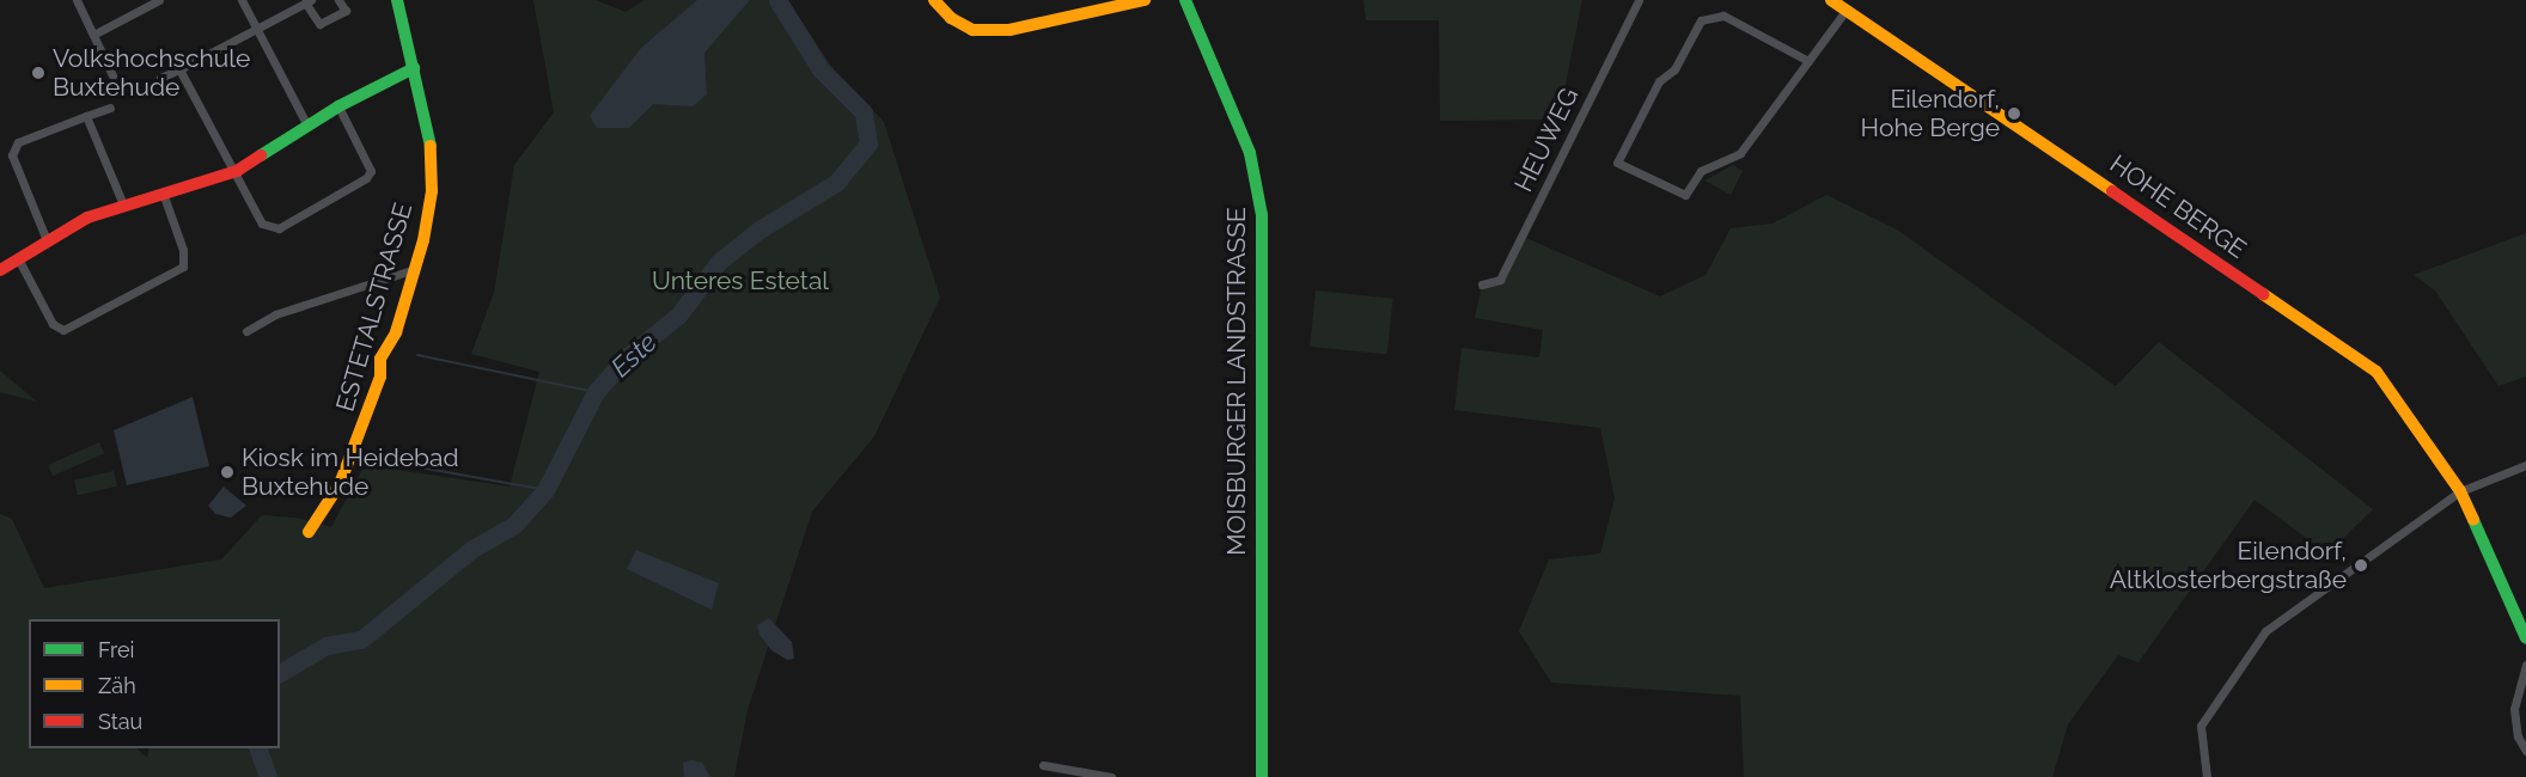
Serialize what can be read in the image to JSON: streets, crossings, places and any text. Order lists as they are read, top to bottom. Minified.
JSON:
{"streets":{"street":["HEUWEG","HOHE BERGE","ESTETALSTRASSE","MOISBURGER LANDSTRASSE"]},"water":["Este"],"parks":["Unteres Estetal"],"places":["Volkshochschule Buxtehude","Eilendorf, Hohe Berge","Kiosk im Heidebad Buxtehude","Eilendorf, Altklosterbergstraße"],"legend":["Frei","Zäh","Stau"]}
